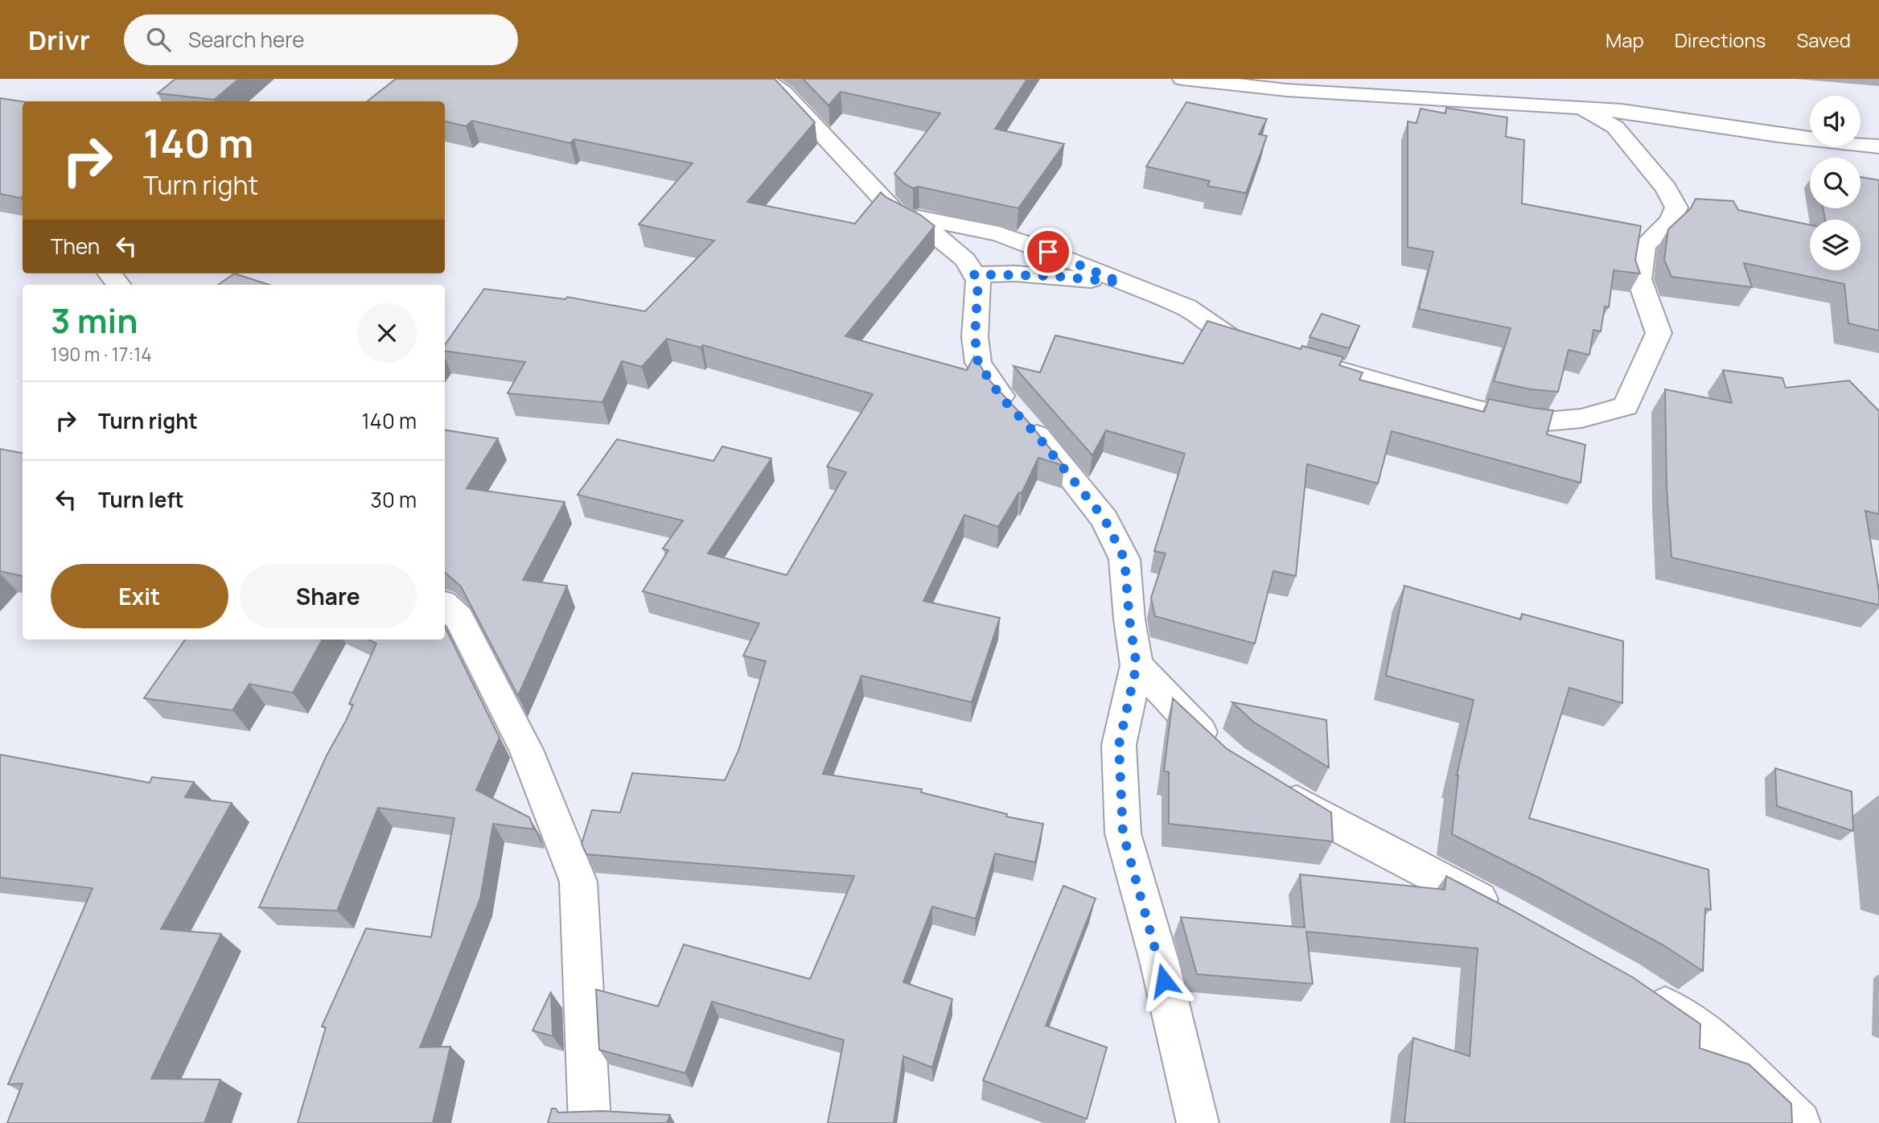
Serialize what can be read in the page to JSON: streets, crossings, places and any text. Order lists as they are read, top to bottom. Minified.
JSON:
{"page":{"header":"Drivr","search":"Search here","nav":["Map","Directions","Saved"],"turn":["140 m","Turn right"],"then":"Then","heading":["3 min","190 m · 17:14"],"list":[{"name":"Turn right","value":"140 m"},{"name":"Turn left","value":"30 m"}],"buttons":["Exit","Share"]}}
